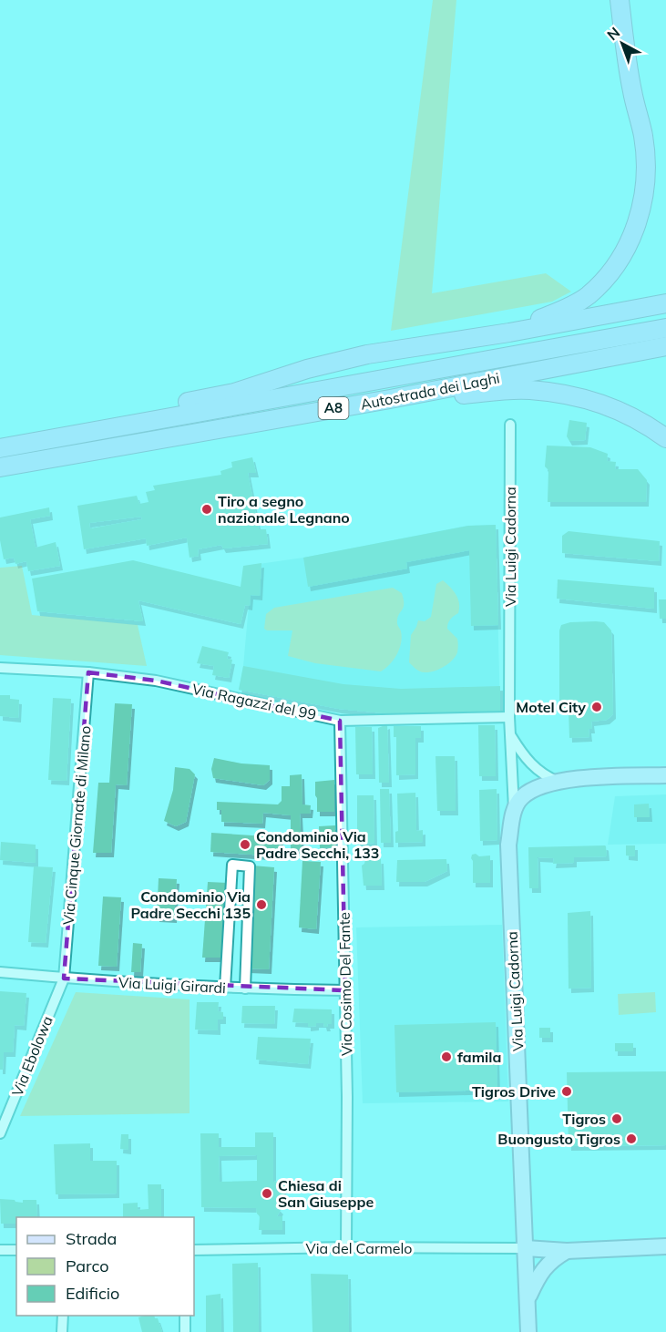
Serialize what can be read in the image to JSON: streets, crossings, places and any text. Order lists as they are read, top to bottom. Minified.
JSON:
{"streets":{"highway":["Autostrada dei Laghi","A8"],"main road":["Via Luigi Cadorna"],"street":["Via Ragazzi del 99","Via Cinque Giornate di Milano","Via Cosimo Del Fante","Via Luigi Girardi","Via Ebolowa","Via del Carmelo"]},"crossings":[["Via Luigi Cadorna","Via Ragazzi del 99"],["Via Luigi Cadorna","Via del Carmelo"],["Via Ragazzi del 99","Via Cinque Giornate di Milano"],["Via Ragazzi del 99","Via Cosimo Del Fante"],["Via Cinque Giornate di Milano","Via Luigi Girardi"],["Via Cinque Giornate di Milano","Via Ebolowa"],["Via Cosimo Del Fante","Via Luigi Girardi"],["Via Cosimo Del Fante","Via del Carmelo"],["Via Luigi Girardi","Via Ebolowa"]],"places":["Tiro a segno nazionale Legnano","Motel City","Condominio Via Padre Secchi, 133","Condominio Via Padre Secchi 135","famila","Tigros Drive","Tigros","Buongusto Tigros","Chiesa di San Giuseppe"],"legend":["Strada","Parco","Edificio"],"north":"top left"}
